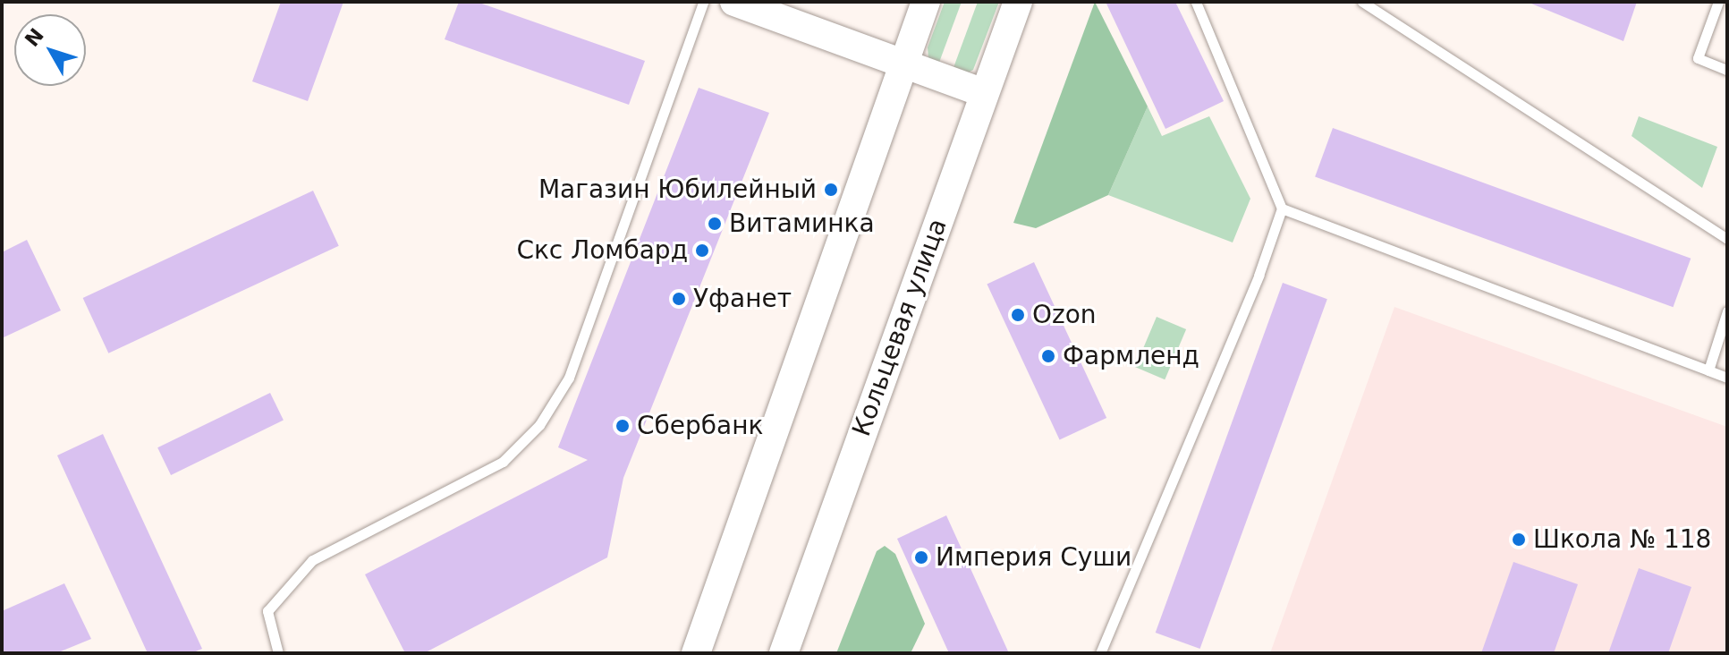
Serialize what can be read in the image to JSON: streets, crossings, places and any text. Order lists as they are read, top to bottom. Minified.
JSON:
{"streets":{"main road":["Кольцевая улица"]},"places":["Магазин Юбилейный","Витаминка","Скс Ломбард","Уфанет","Ozon","Фармленд","Сбербанк","Школа № 118","Империя Суши"],"north":"top left"}
